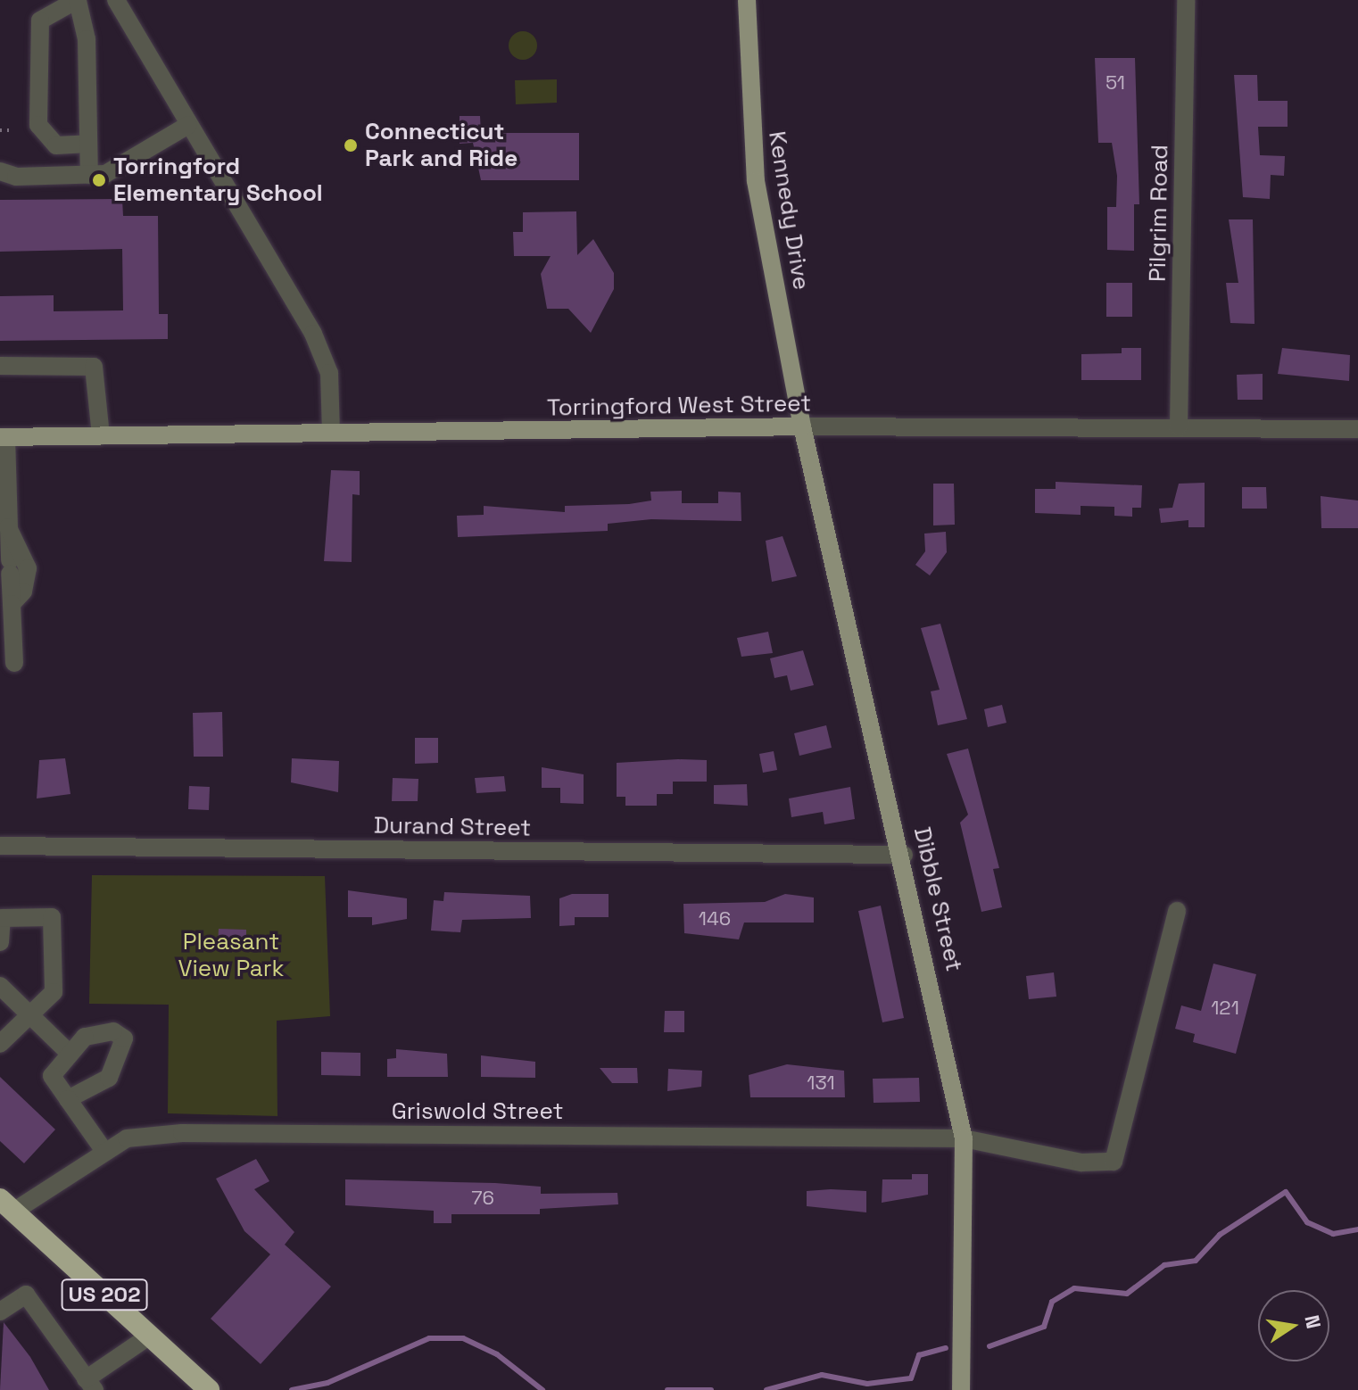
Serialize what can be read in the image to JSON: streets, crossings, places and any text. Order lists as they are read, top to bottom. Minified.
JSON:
{"streets":{"highway":["US 202"],"main road":["Kennedy Drive","Torringford West Street","Dibble Street"],"street":["Pilgrim Road","Durand Street","Griswold Street"]},"crossings":[["Kennedy Drive","Torringford West Street"],["Kennedy Drive","Dibble Street"],["Pilgrim Road","Torringford West Street"],["Torringford West Street","Dibble Street"],["Durand Street","Dibble Street"],["Dibble Street","Griswold Street"],["Griswold Street","US 202"]],"parks":["Pleasant View Park"],"places":["Connecticut Park and Ride","Torringford Elementary School"],"house_numbers":["51","146","121","131","76"],"north":"right"}
